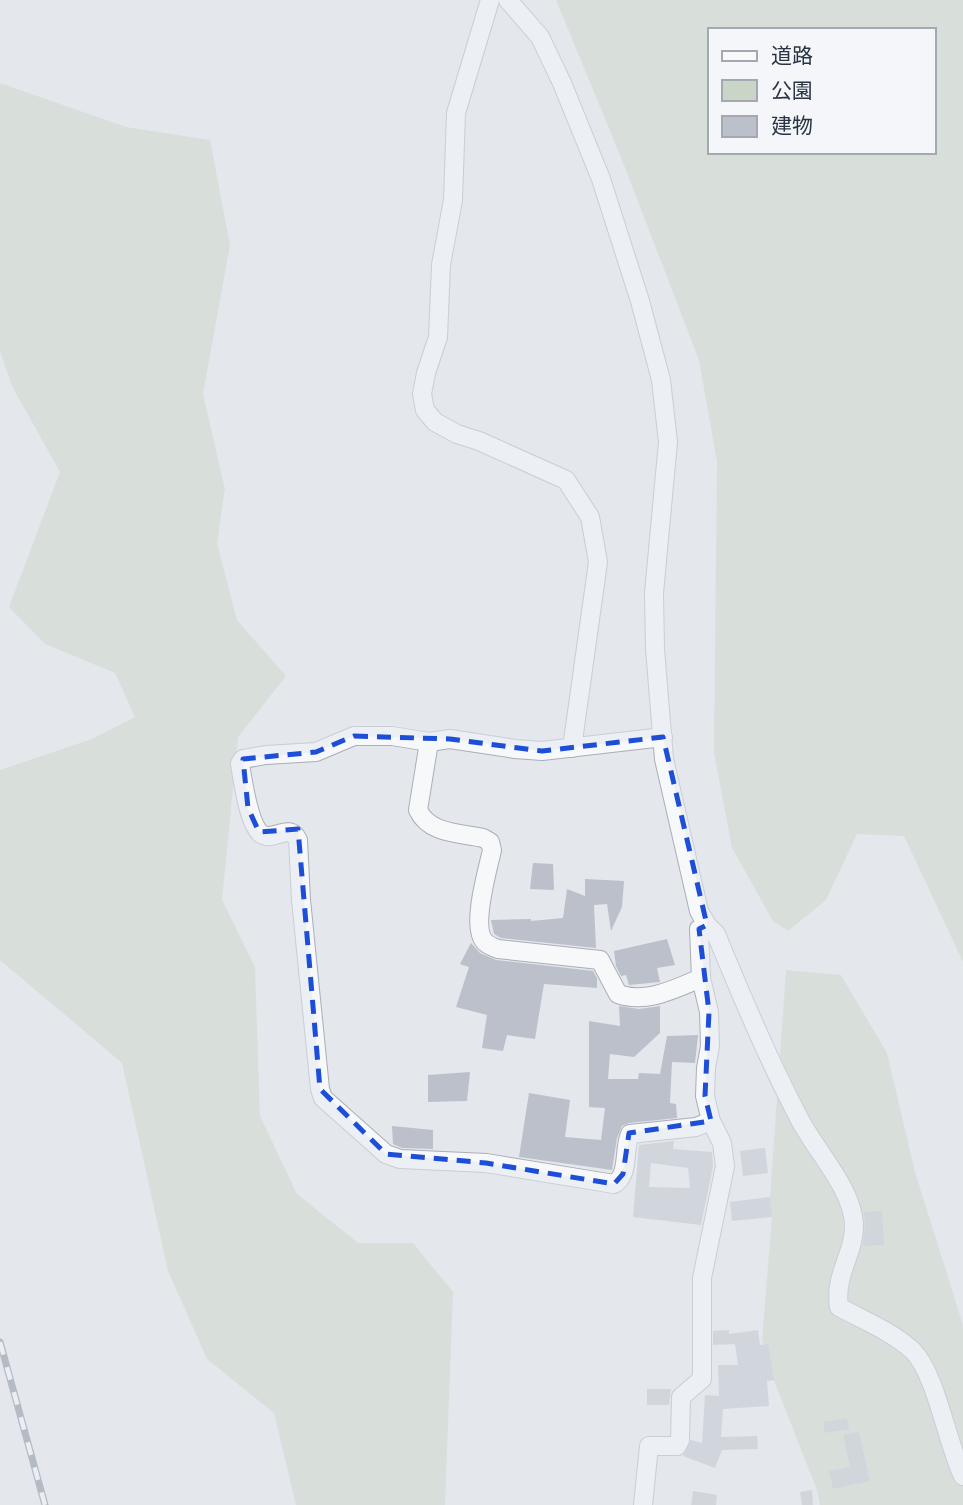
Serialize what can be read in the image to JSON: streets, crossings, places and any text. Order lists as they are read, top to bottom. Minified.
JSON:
{"legend":["道路","公園","建物"]}
